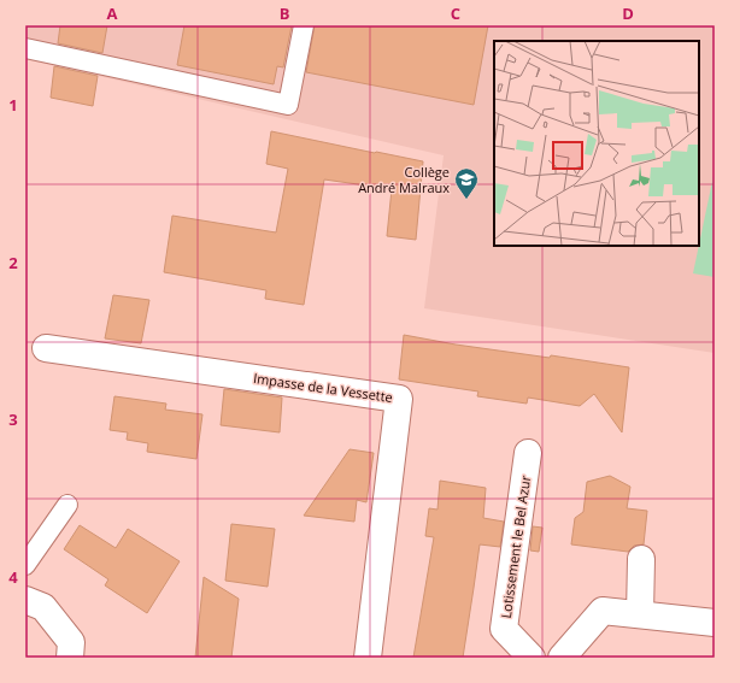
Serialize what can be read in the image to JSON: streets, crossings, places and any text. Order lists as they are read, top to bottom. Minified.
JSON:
{"streets":{"street":["Impasse de la Vessette","Lotissement le Bel Azur"]},"places":{"school or university":["Collège André Malraux"]},"grid":{"columns":["A","B","C","D"],"rows":["1","2","3","4"]}}
